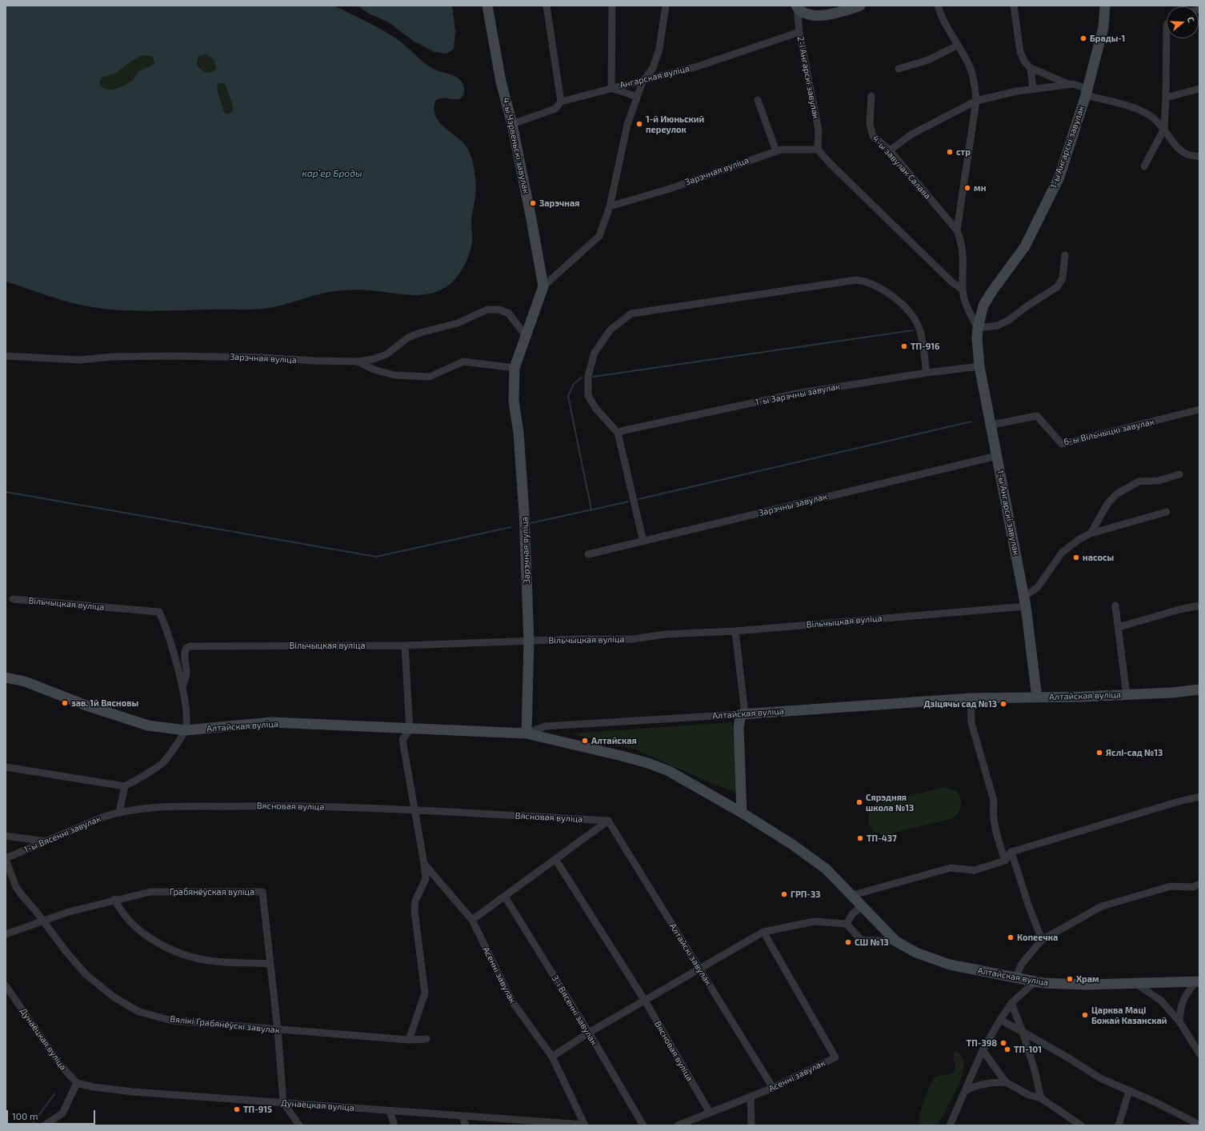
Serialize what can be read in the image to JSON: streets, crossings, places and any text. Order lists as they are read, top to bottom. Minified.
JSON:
{"streets":{"main road":["4-ы Чэрвеньскі завулак","1-ы Ангарскі завулак","Зарэчная вуліца","Алтайская вуліца"],"street":["Ангарская вуліца","2-і Ангарскі завулак","4-ы завулак Салава","1-ы Зарэчны завулак","6-ы Вільчыцкі завулак","Зарэчны завулак","Вільчыцкая вуліца","Вясновая вуліца","1-ы Вясенні завулак","Грабянёўская вуліца","Алтайскі завулак","Асенні завулак","3-і Вясенні завулак","Вялікі Грабянёўскі завулак","Дунаёцкая вуліца"]},"crossings":[["Ангарская вуліца","2-і Ангарскі завулак"],["Ангарская вуліца","4-ы Чэрвеньскі завулак"],["2-і Ангарскі завулак","Зарэчная вуліца"],["4-ы Чэрвеньскі завулак","Зарэчная вуліца"],["1-ы Ангарскі завулак","1-ы Зарэчны завулак"],["1-ы Ангарскі завулак","6-ы Вільчыцкі завулак"],["1-ы Ангарскі завулак","Зарэчны завулак"],["1-ы Ангарскі завулак","Вільчыцкая вуліца"],["1-ы Ангарскі завулак","Алтайская вуліца"],["Зарэчная вуліца","Вільчыцкая вуліца"],["Зарэчная вуліца","Алтайская вуліца"],["Вясновая вуліца","1-ы Вясенні завулак"],["Вясновая вуліца","Алтайскі завулак"],["Вясновая вуліца","Асенні завулак"],["1-ы Вясенні завулак","Вялікі Грабянёўскі завулак"],["Грабянёўская вуліца","Вялікі Грабянёўскі завулак"],["Грабянёўская вуліца","Дунаёцкая вуліца"],["Алтайскі завулак","Асенні завулак"],["Асенні завулак","Дунаёцкая вуліца"]],"water":["карʼер Броды"],"places":["Брады-1","1-й Июньский переулок","стр","мн","Зарэчная","ТП-916","насосы","зав. 1й Вясновы","Дзіцячы сад №13","Алтайская","Яслі-сад №13","Сярэдняя школа №13","ТП-437","ГРП-33","Копеечка","СШ №13","Храм","Царква Маці Божай Казанскай","ТП-398","ТП-101","ТП-915"],"scale_bar":"100 m","north":"right"}
